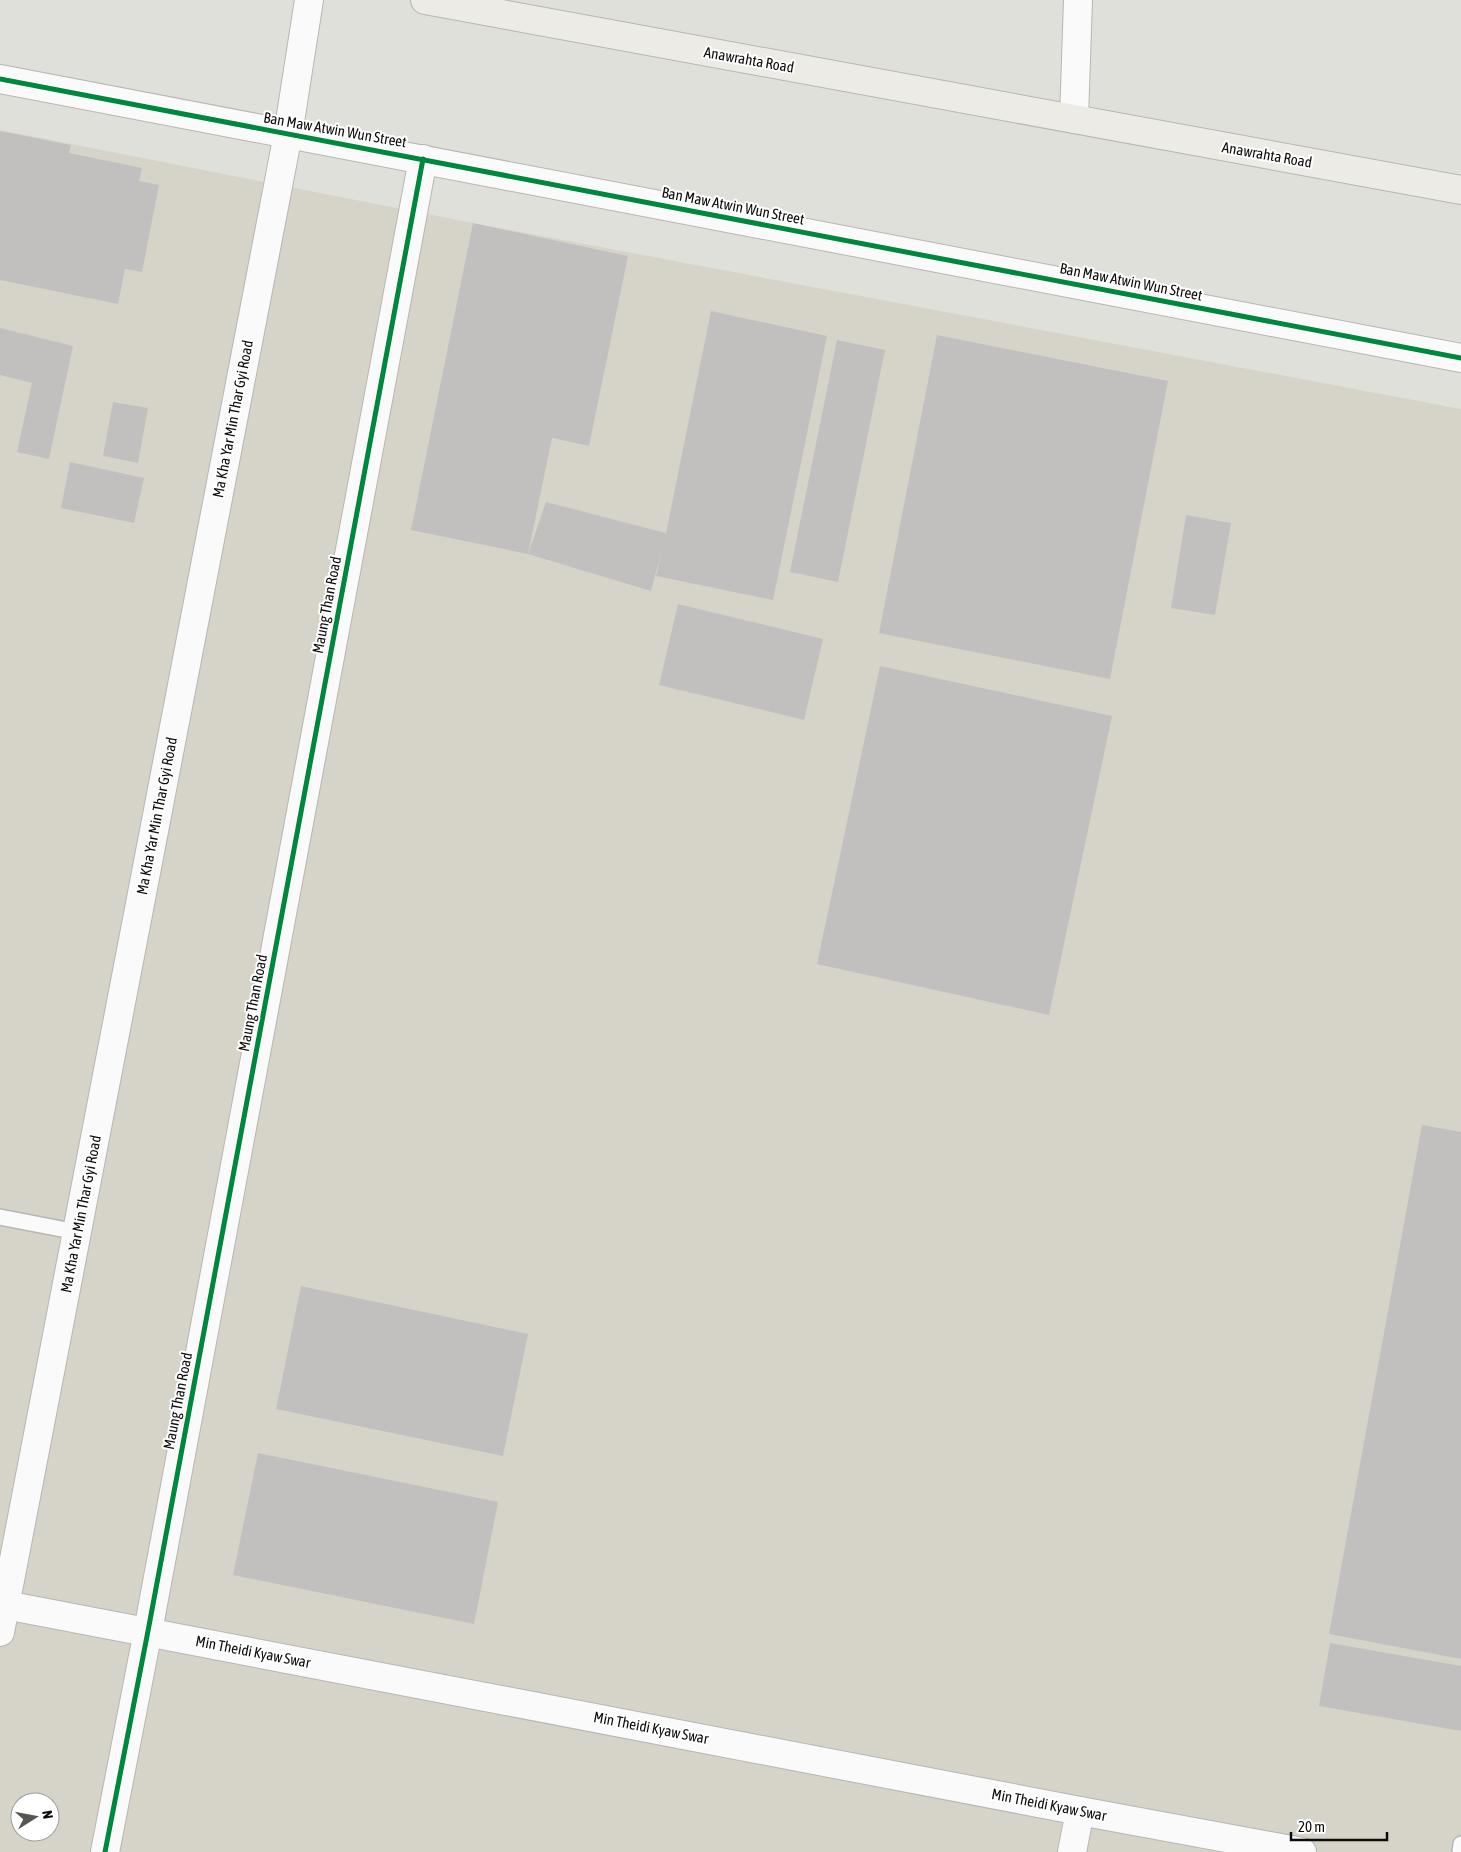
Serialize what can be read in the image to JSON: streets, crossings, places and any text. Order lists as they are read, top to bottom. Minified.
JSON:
{"streets":{"main road":["Anawrahta Road"],"street":["Ban Maw Atwin Wun Street","Ma Kha Yar Min Thar Gyi Road","Maung Than Road","Min Theidi Kyaw Swar"]},"crossings":[["Ban Maw Atwin Wun Street","Ma Kha Yar Min Thar Gyi Road"],["Ban Maw Atwin Wun Street","Maung Than Road"],["Ma Kha Yar Min Thar Gyi Road","Min Theidi Kyaw Swar"],["Maung Than Road","Min Theidi Kyaw Swar"]],"scale_bar":"20 m","north":"right"}
